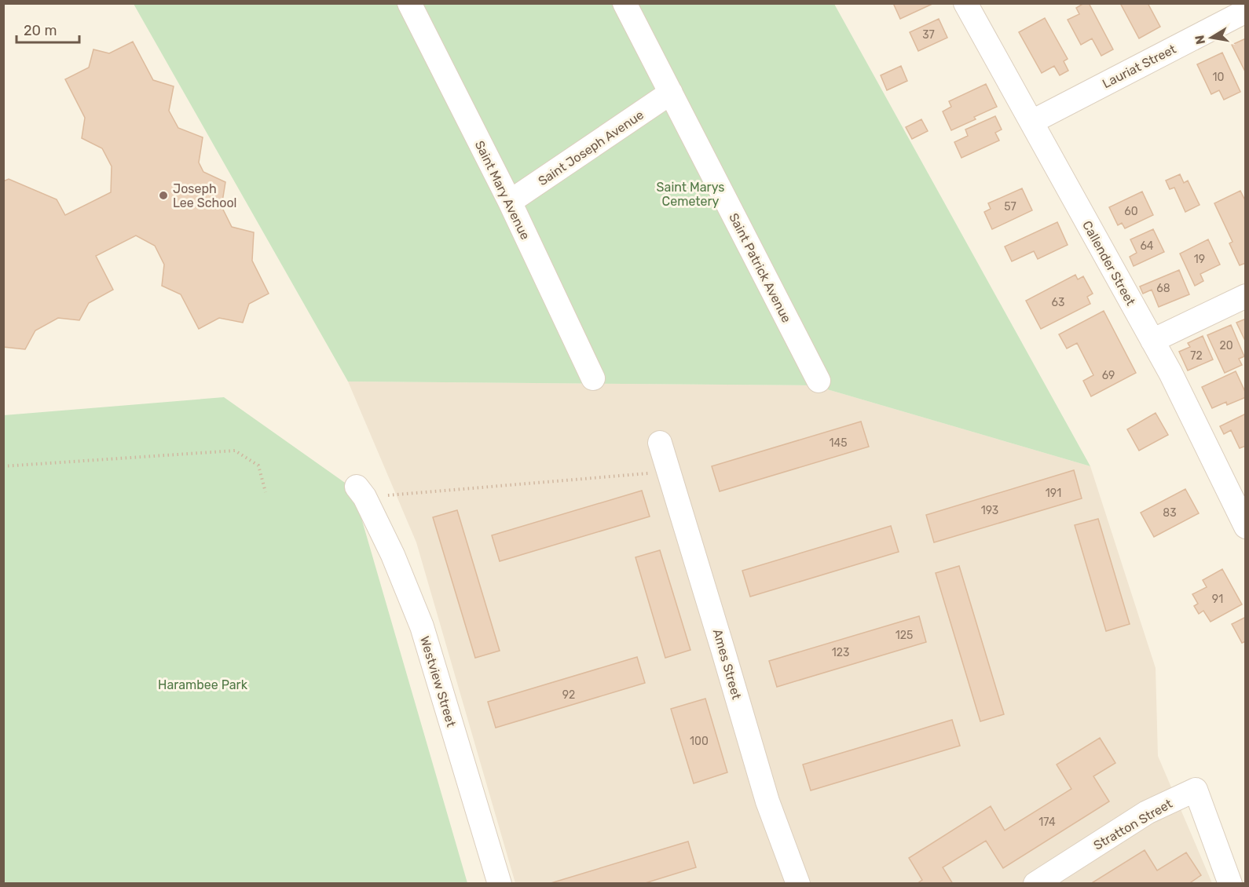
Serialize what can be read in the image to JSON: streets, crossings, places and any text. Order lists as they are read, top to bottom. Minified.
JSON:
{"streets":{"street":["Lauriat Street","Saint Joseph Avenue","Saint Mary Avenue","Callender Street","Saint Patrick Avenue","Ames Street","Westview Street","Stratton Street"]},"crossings":[["Lauriat Street","Callender Street"],["Saint Joseph Avenue","Saint Mary Avenue"],["Saint Joseph Avenue","Saint Patrick Avenue"]],"parks":["Saint Marys Cemetery","Harambee Park"],"places":["Joseph Lee School"],"house_numbers":["37","10","57","60","64","19","68","63","20","72","69","145","191","193","83","91","125","123","92","100","174"],"scale_bar":"20 m","north":"left"}
